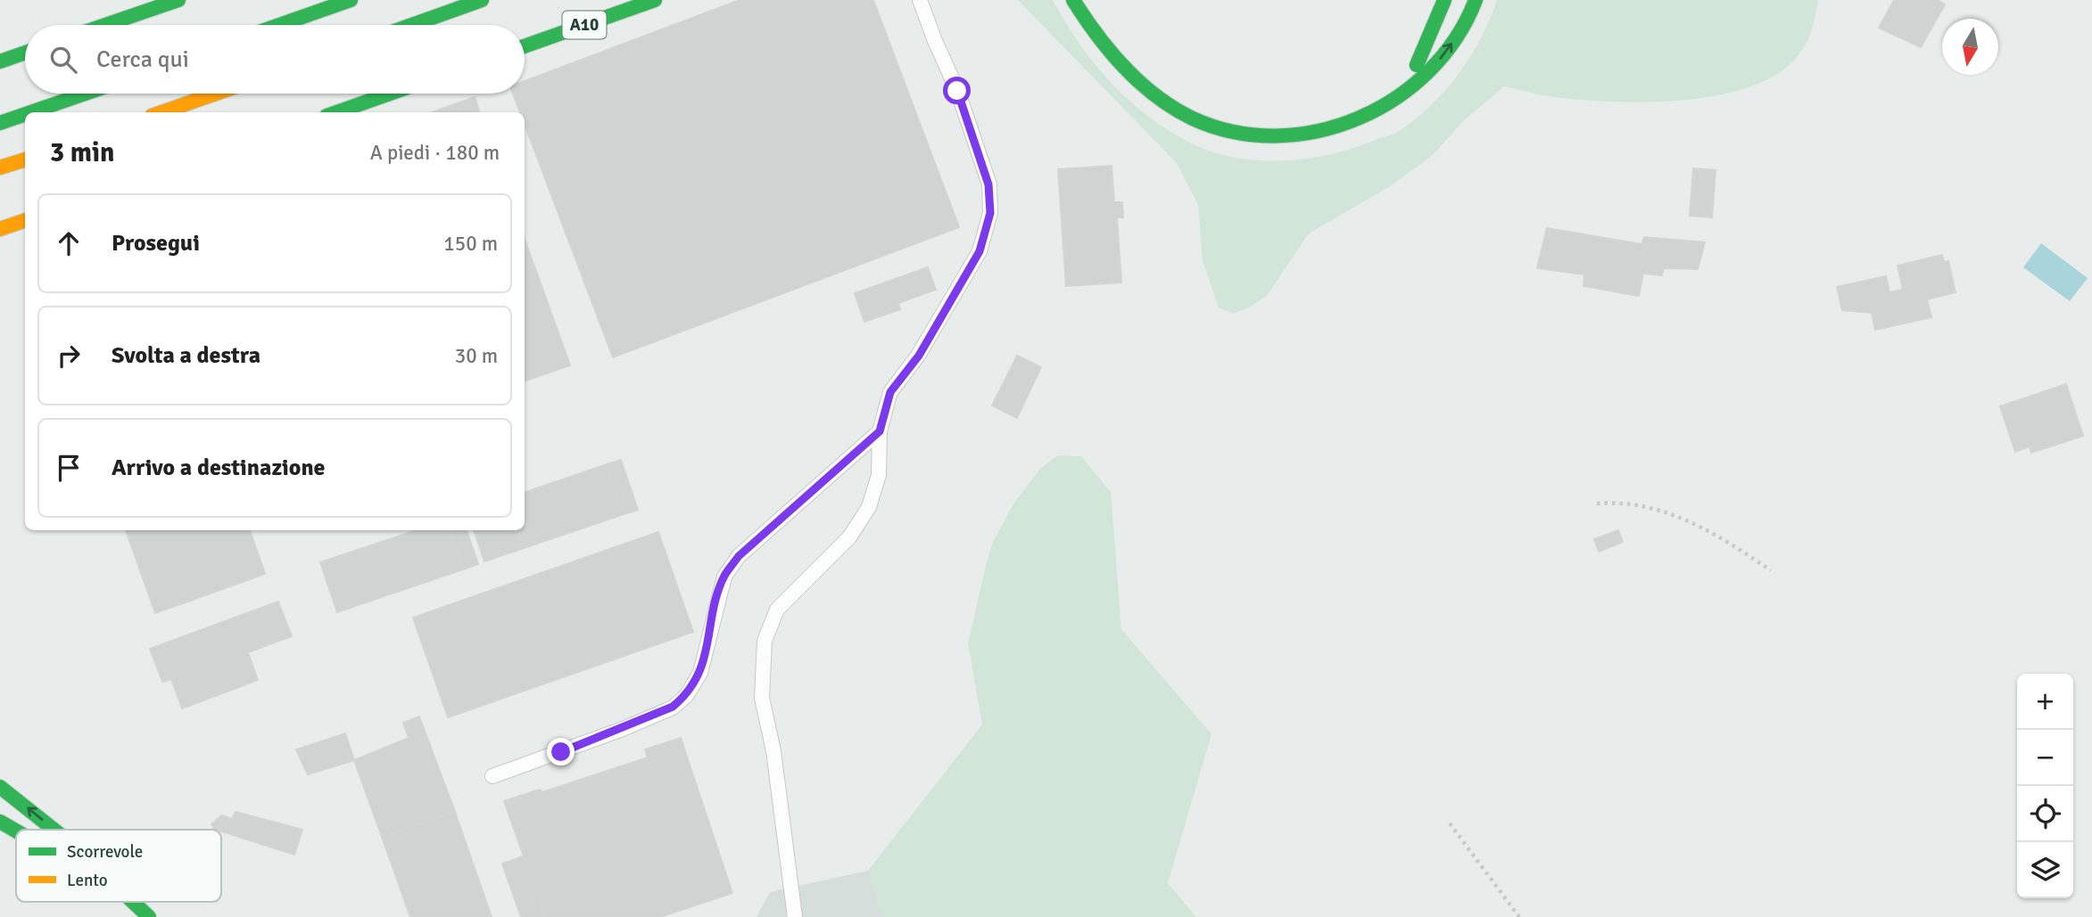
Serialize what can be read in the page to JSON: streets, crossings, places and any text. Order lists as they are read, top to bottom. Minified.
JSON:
{"streets":{"highway":["A10"]},"legend":["Scorrevole","Lento"],"north":"bottom","page":{"search":"Cerca qui","heading":["3 min","A piedi · 180 m"],"list":[["Prosegui","150 m"],["Svolta a destra","30 m"],"Arrivo a destinazione"],"map_buttons":["+","−"]}}
